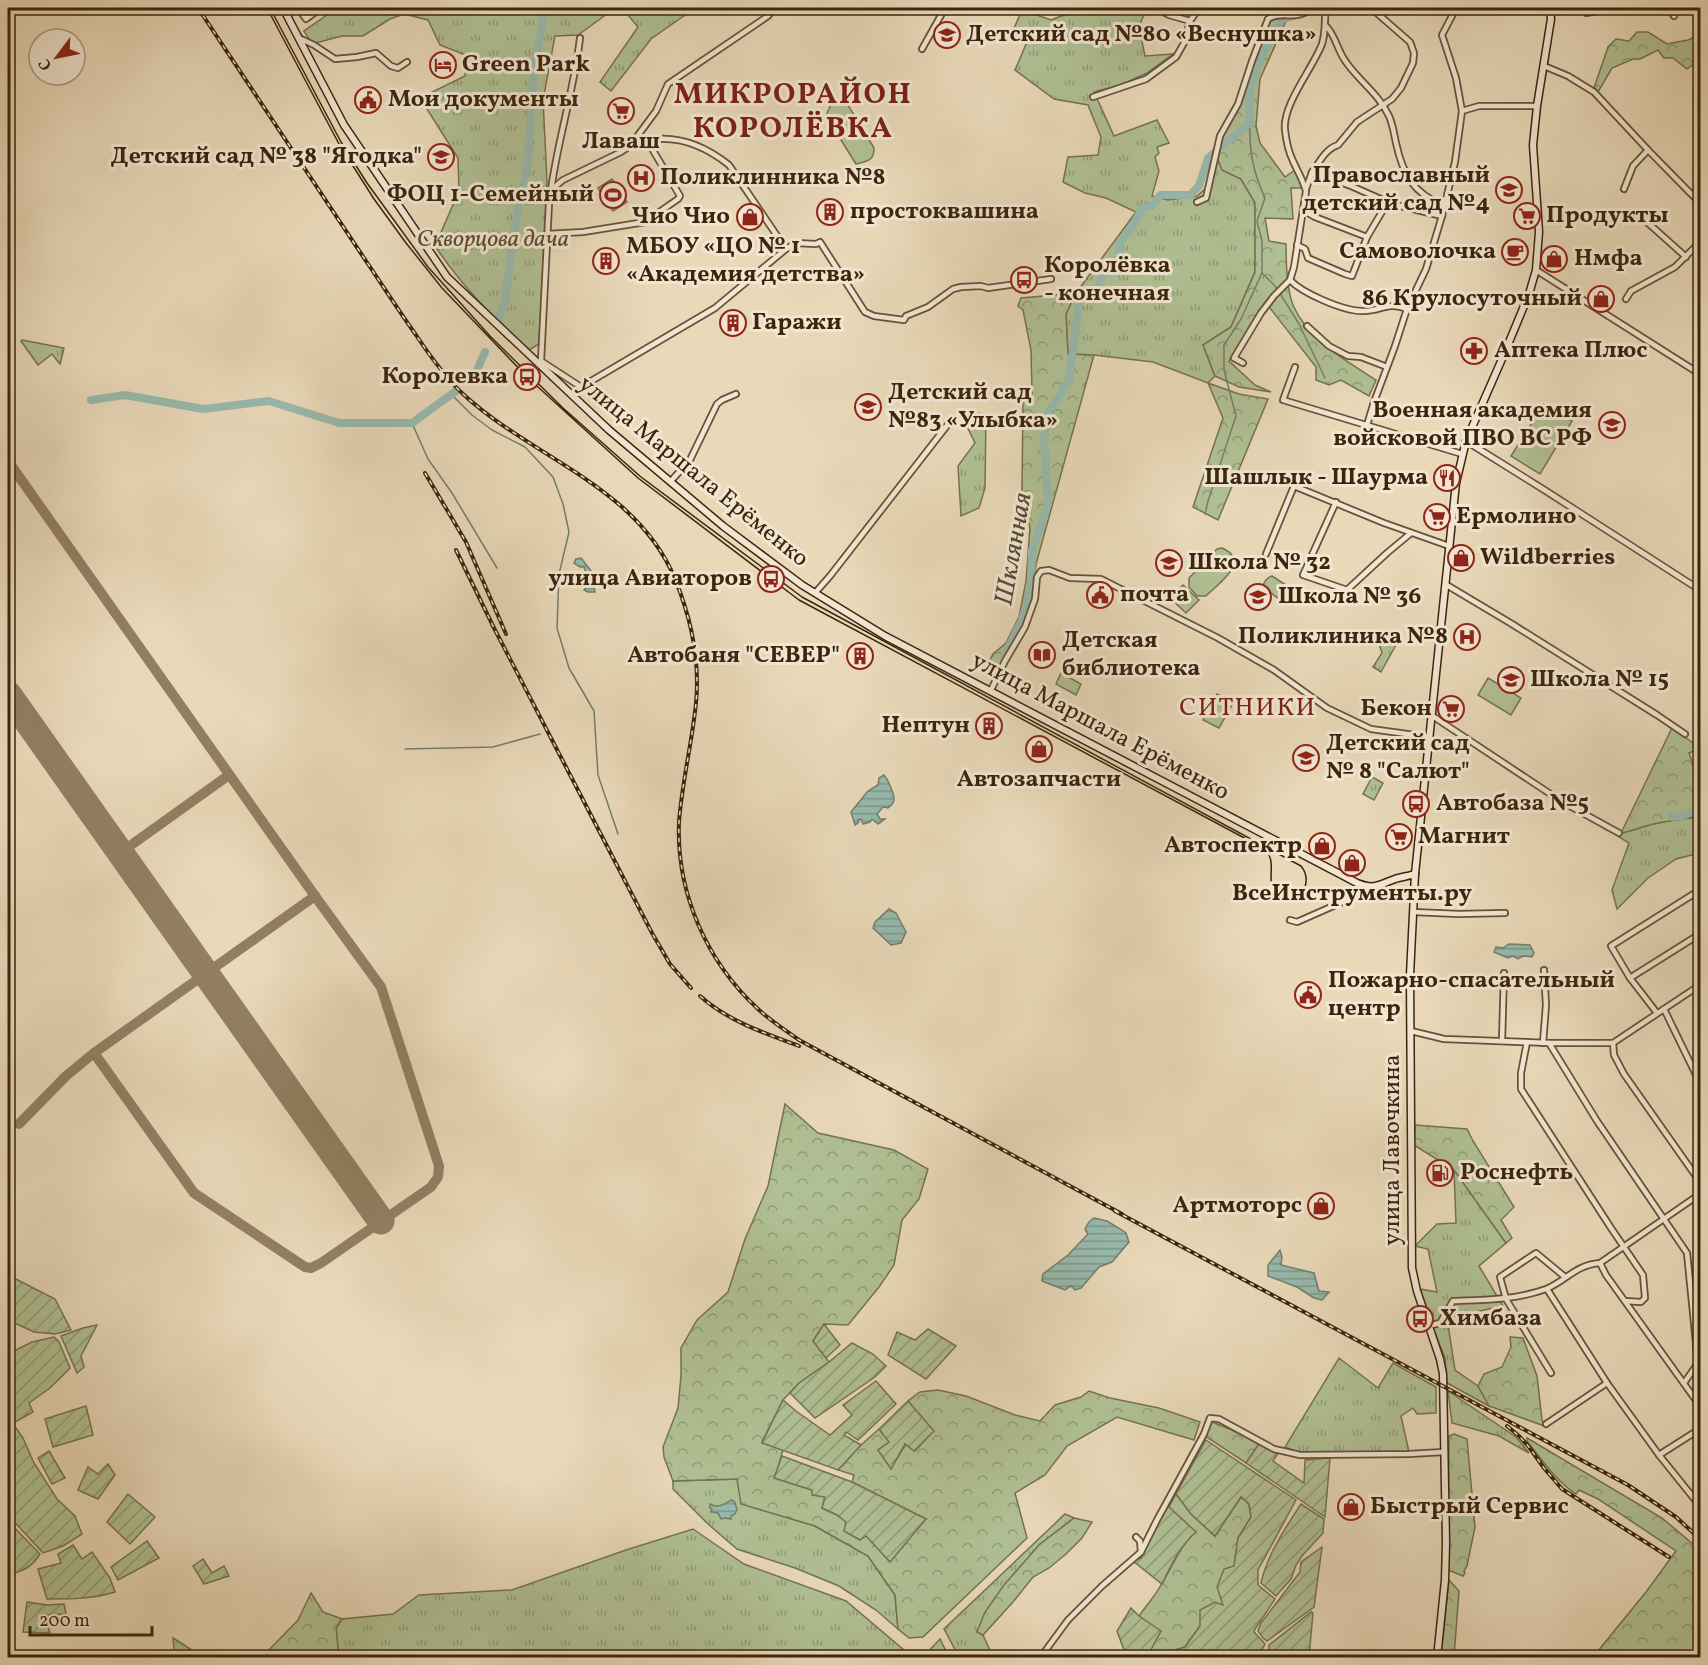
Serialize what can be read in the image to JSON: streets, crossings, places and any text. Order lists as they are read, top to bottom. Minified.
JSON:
{"streets":{"main road":["улица Маршала Ерёменко","улица Лавочкина"]},"districts":["МИКРОРАЙОН КОРОЛЁВКА","СИТНИКИ"],"water":["Шклянная"],"parks":["Скворцова дача"],"places":{"school or university":["Детский сад №80 «Веснушка»","Детский сад № 38 \"Ягодка\"","Православный детский сад №4","Детский сад №83 «Улыбка»","Военная академия войсковой ПВО ВС РФ","Школа № 32","Школа № 36","Школа № 15","Детский сад № 8 \"Салют\""],"hotel":["Green Park"],"public building":["Мои документы","почта","Пожарно-спасательный центр"],"supermarket":["Лаваш","Продукты","Ермолино","Бекон","Магнит"],"hospital":["Поликлинника №8","Поликлиника №8"],"sports":["ФОЦ 1-Семейный"],"building":["простоквашина","МБОУ «ЦО № 1 «Академия детства»","Гаражи","Автобаня \"СЕВЕР\"","Нептун"],"shop":["Чио Чио","Нмфа","86 Крулосуточный","Wildberries","Автозапчасти","Автоспектр","ВсеИнструменты.ру","Артмоторс","Быстрый Сервис"],"cafe":["Самоволочка"],"bus stop":["Королёвка - конечная","Королевка","улица Авиаторов","Автобаза №5","Химбаза"],"pharmacy":["Аптека Плюс"],"restaurant":["Шашлык - Шаурма"],"library":["Детская библиотека"],"fuel station":["Роснефть"]},"scale_bar":"200 m","north":"bottom left"}
